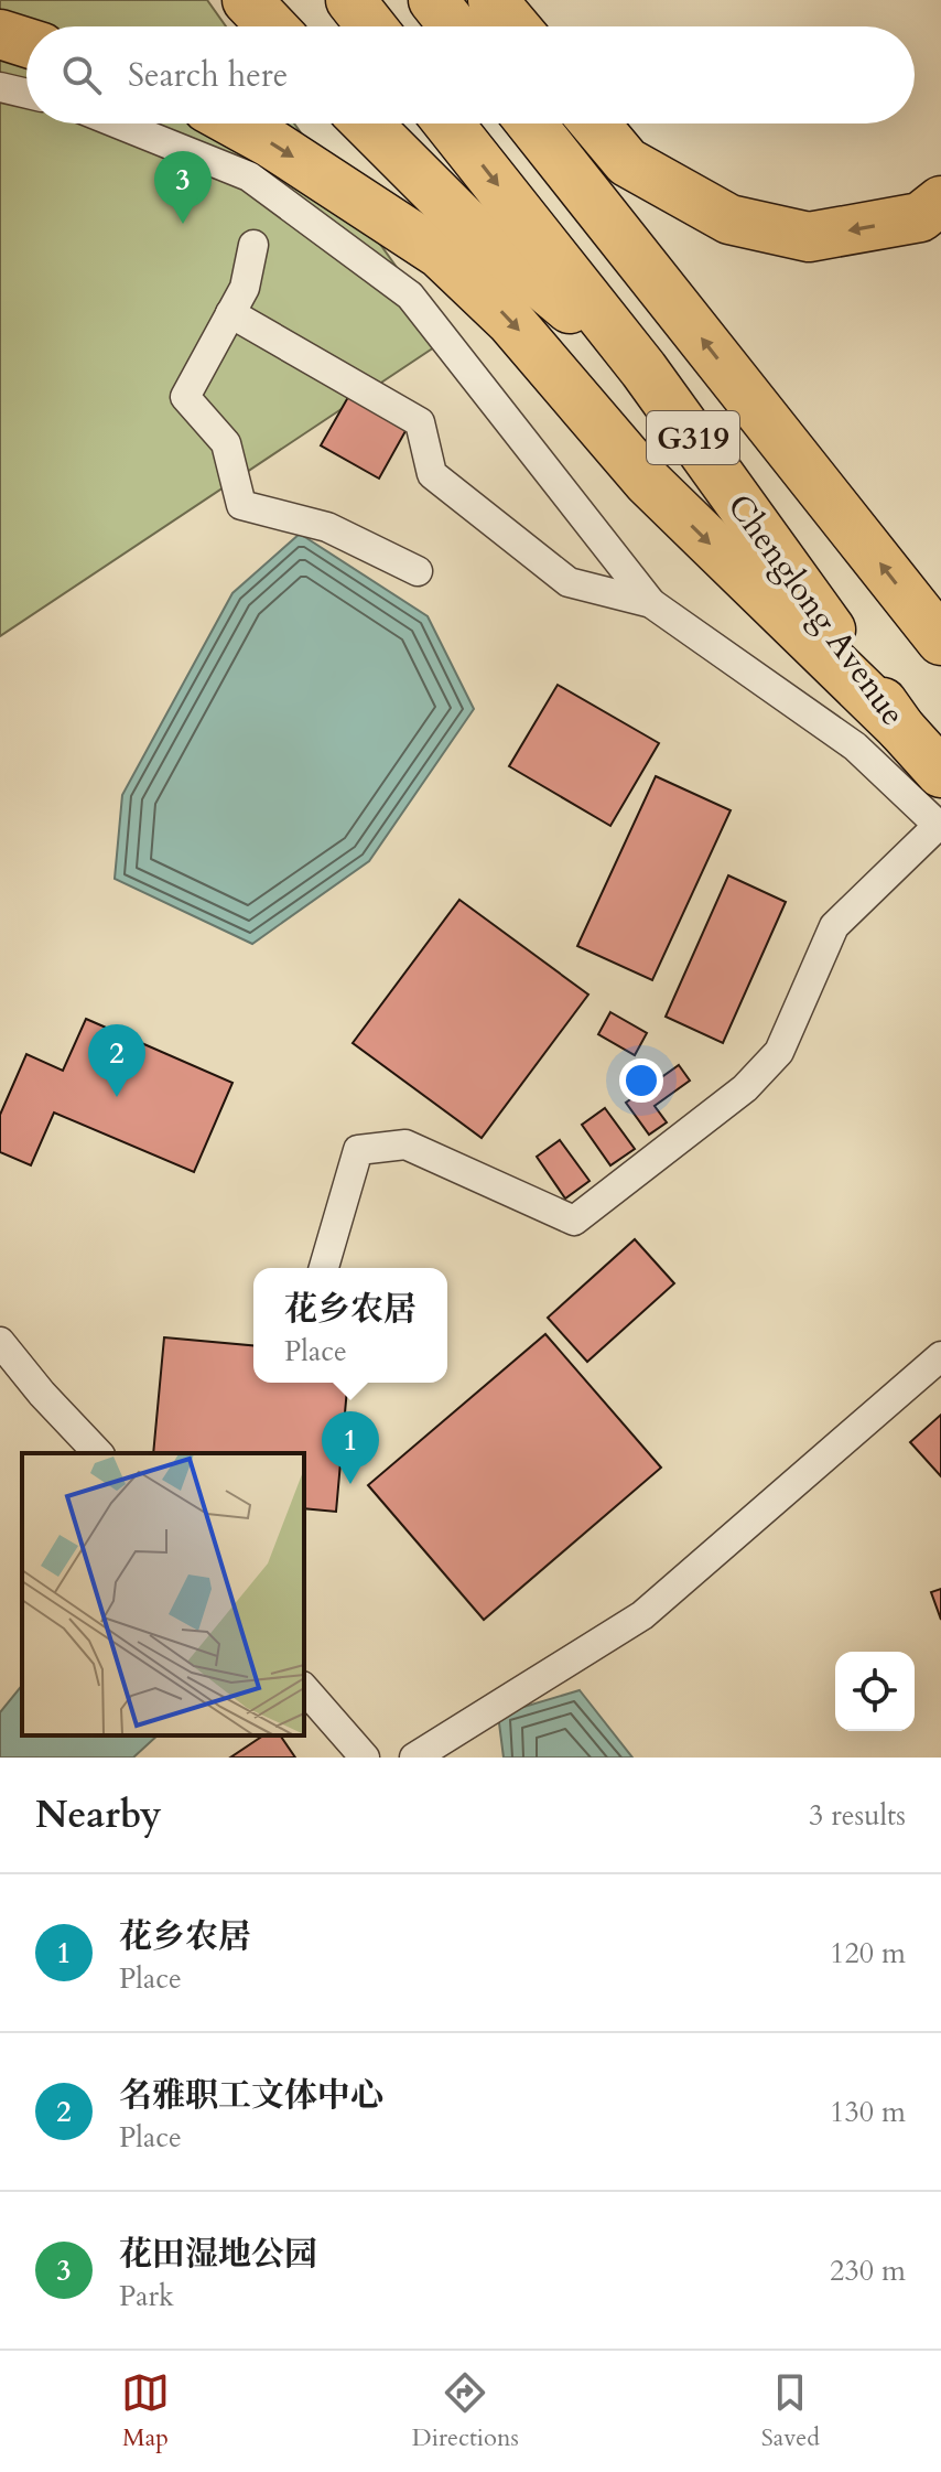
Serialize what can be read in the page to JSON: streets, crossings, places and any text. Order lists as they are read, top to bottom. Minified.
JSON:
{"streets":{"highway":["G319","Chenglong Avenue"]},"page":{"search":"Search here","pins":["3","2","1"],"popup":["花乡农居","Place"],"heading":["Nearby","3 results"],"list":[{"mark":"1","name":"花乡农居","note":"Place","value":"120 m"},{"mark":"2","name":"名雅职工文体中心","note":"Place","value":"130 m"},{"mark":"3","name":"花田湿地公园","note":"Park","value":"230 m"}],"nav":["Map","Directions","Saved"]}}
